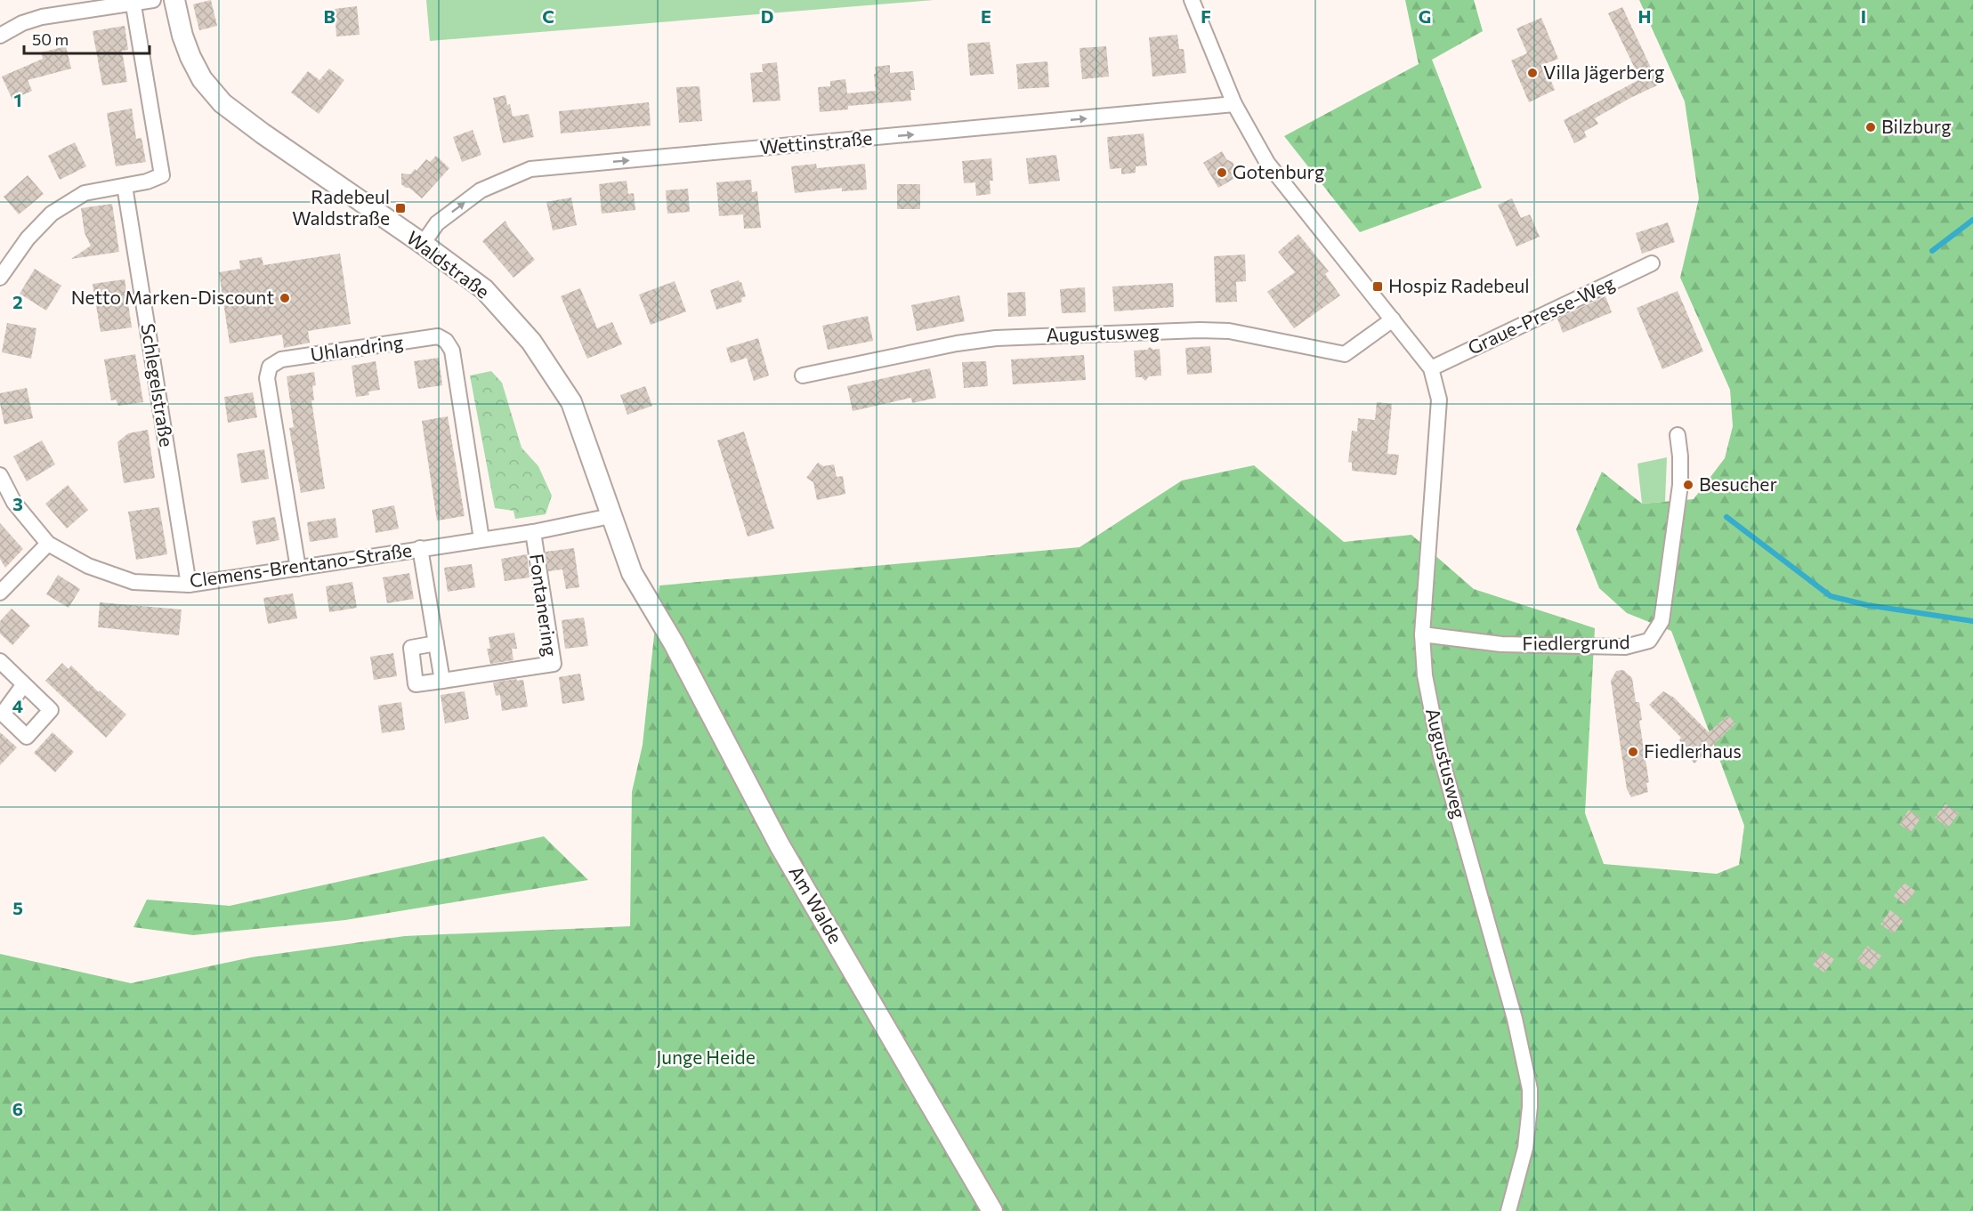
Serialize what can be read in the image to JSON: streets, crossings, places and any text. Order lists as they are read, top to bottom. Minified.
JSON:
{"streets":{"street":["Wettinstraße","Waldstraße","Graue-Presse-Weg","Augustusweg","Uhlandring","Schlegelstraße","Clemens-Brentano-Straße","Fontanering","Fiedlergrund","Am Walde"]},"crossings":[["Wettinstraße","Waldstraße"],["Wettinstraße","Augustusweg"],["Waldstraße","Clemens-Brentano-Straße"],["Waldstraße","Am Walde"],["Graue-Presse-Weg","Augustusweg"],["Augustusweg","Fiedlergrund"],["Uhlandring","Clemens-Brentano-Straße"],["Schlegelstraße","Clemens-Brentano-Straße"],["Clemens-Brentano-Straße","Fontanering"]],"one_way":["Wettinstraße"],"parks":["Junge Heide"],"places":{"other":["Villa Jägerberg","Bilzburg","Gotenburg","Netto Marken-Discount","Besucher","Fiedlerhaus"],"transit":["Radebeul Waldstraße","Hospiz Radebeul"]},"scale_bar":"50 m","grid":{"columns":["B","C","D","E","F","G","H","I"],"rows":["1","2","3","4","5","6"]}}
